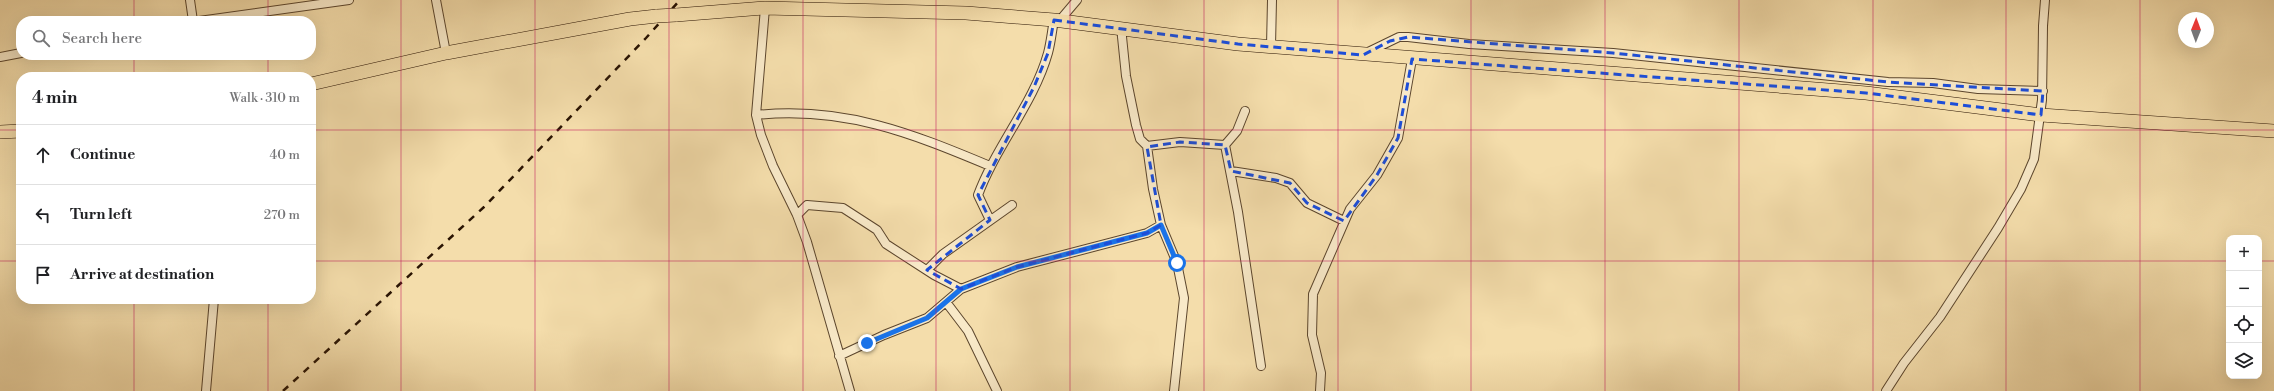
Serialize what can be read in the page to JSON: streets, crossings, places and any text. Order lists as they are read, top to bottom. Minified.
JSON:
{"north":"top","page":{"search":"Search here","heading":["4 min","Walk · 310 m"],"list":[["Continue","40 m"],["Turn left","270 m"],"Arrive at destination"],"map_buttons":["+","−"]}}
